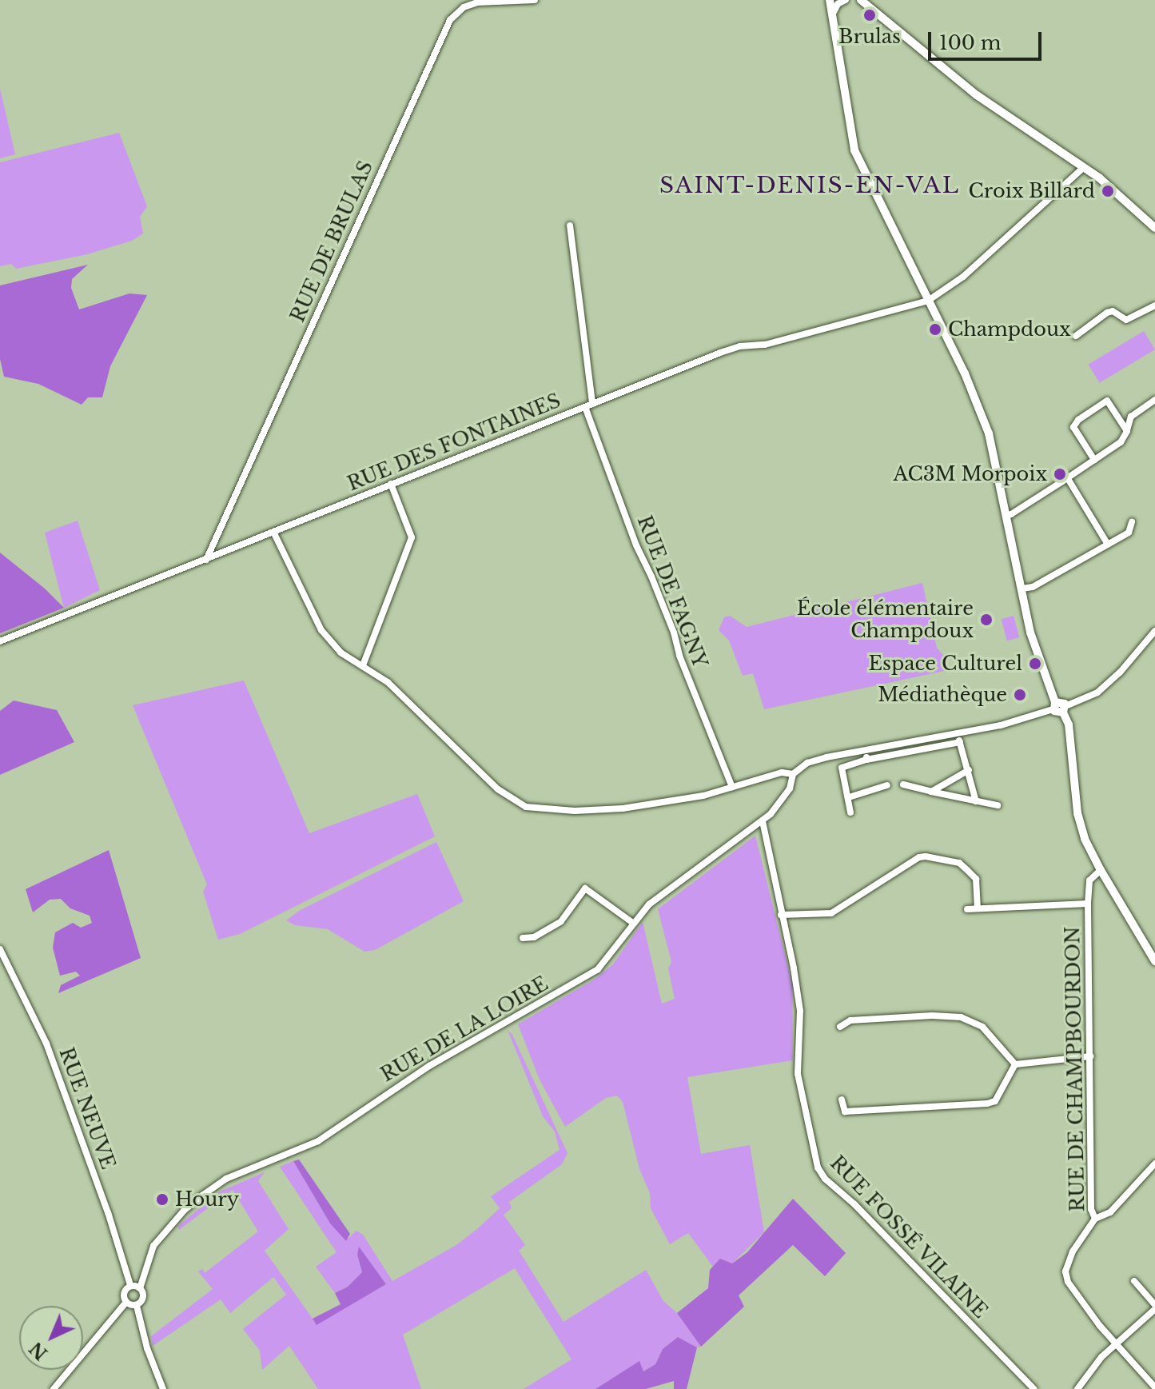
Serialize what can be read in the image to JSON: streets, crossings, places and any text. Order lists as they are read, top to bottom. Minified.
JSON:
{"streets":{"street":["RUE DE BRULAS","RUE DES FONTAINES","RUE DE FAGNY","RUE DE LA LOIRE","RUE DE CHAMPBOURDON","RUE NEUVE","RUE FOSSÉ VILAINE"]},"crossings":[["RUE DE BRULAS","RUE DES FONTAINES"],["RUE DES FONTAINES","RUE DE FAGNY"],["RUE DE LA LOIRE","RUE NEUVE"],["RUE DE LA LOIRE","RUE FOSSÉ VILAINE"]],"districts":["SAINT-DENIS-EN-VAL"],"places":["Brulas","Croix Billard","Champdoux","AC3M Morpoix","École élémentaire Champdoux","Espace Culturel","Médiathèque","Houry"],"scale_bar":"100 m","north":"bottom left"}
